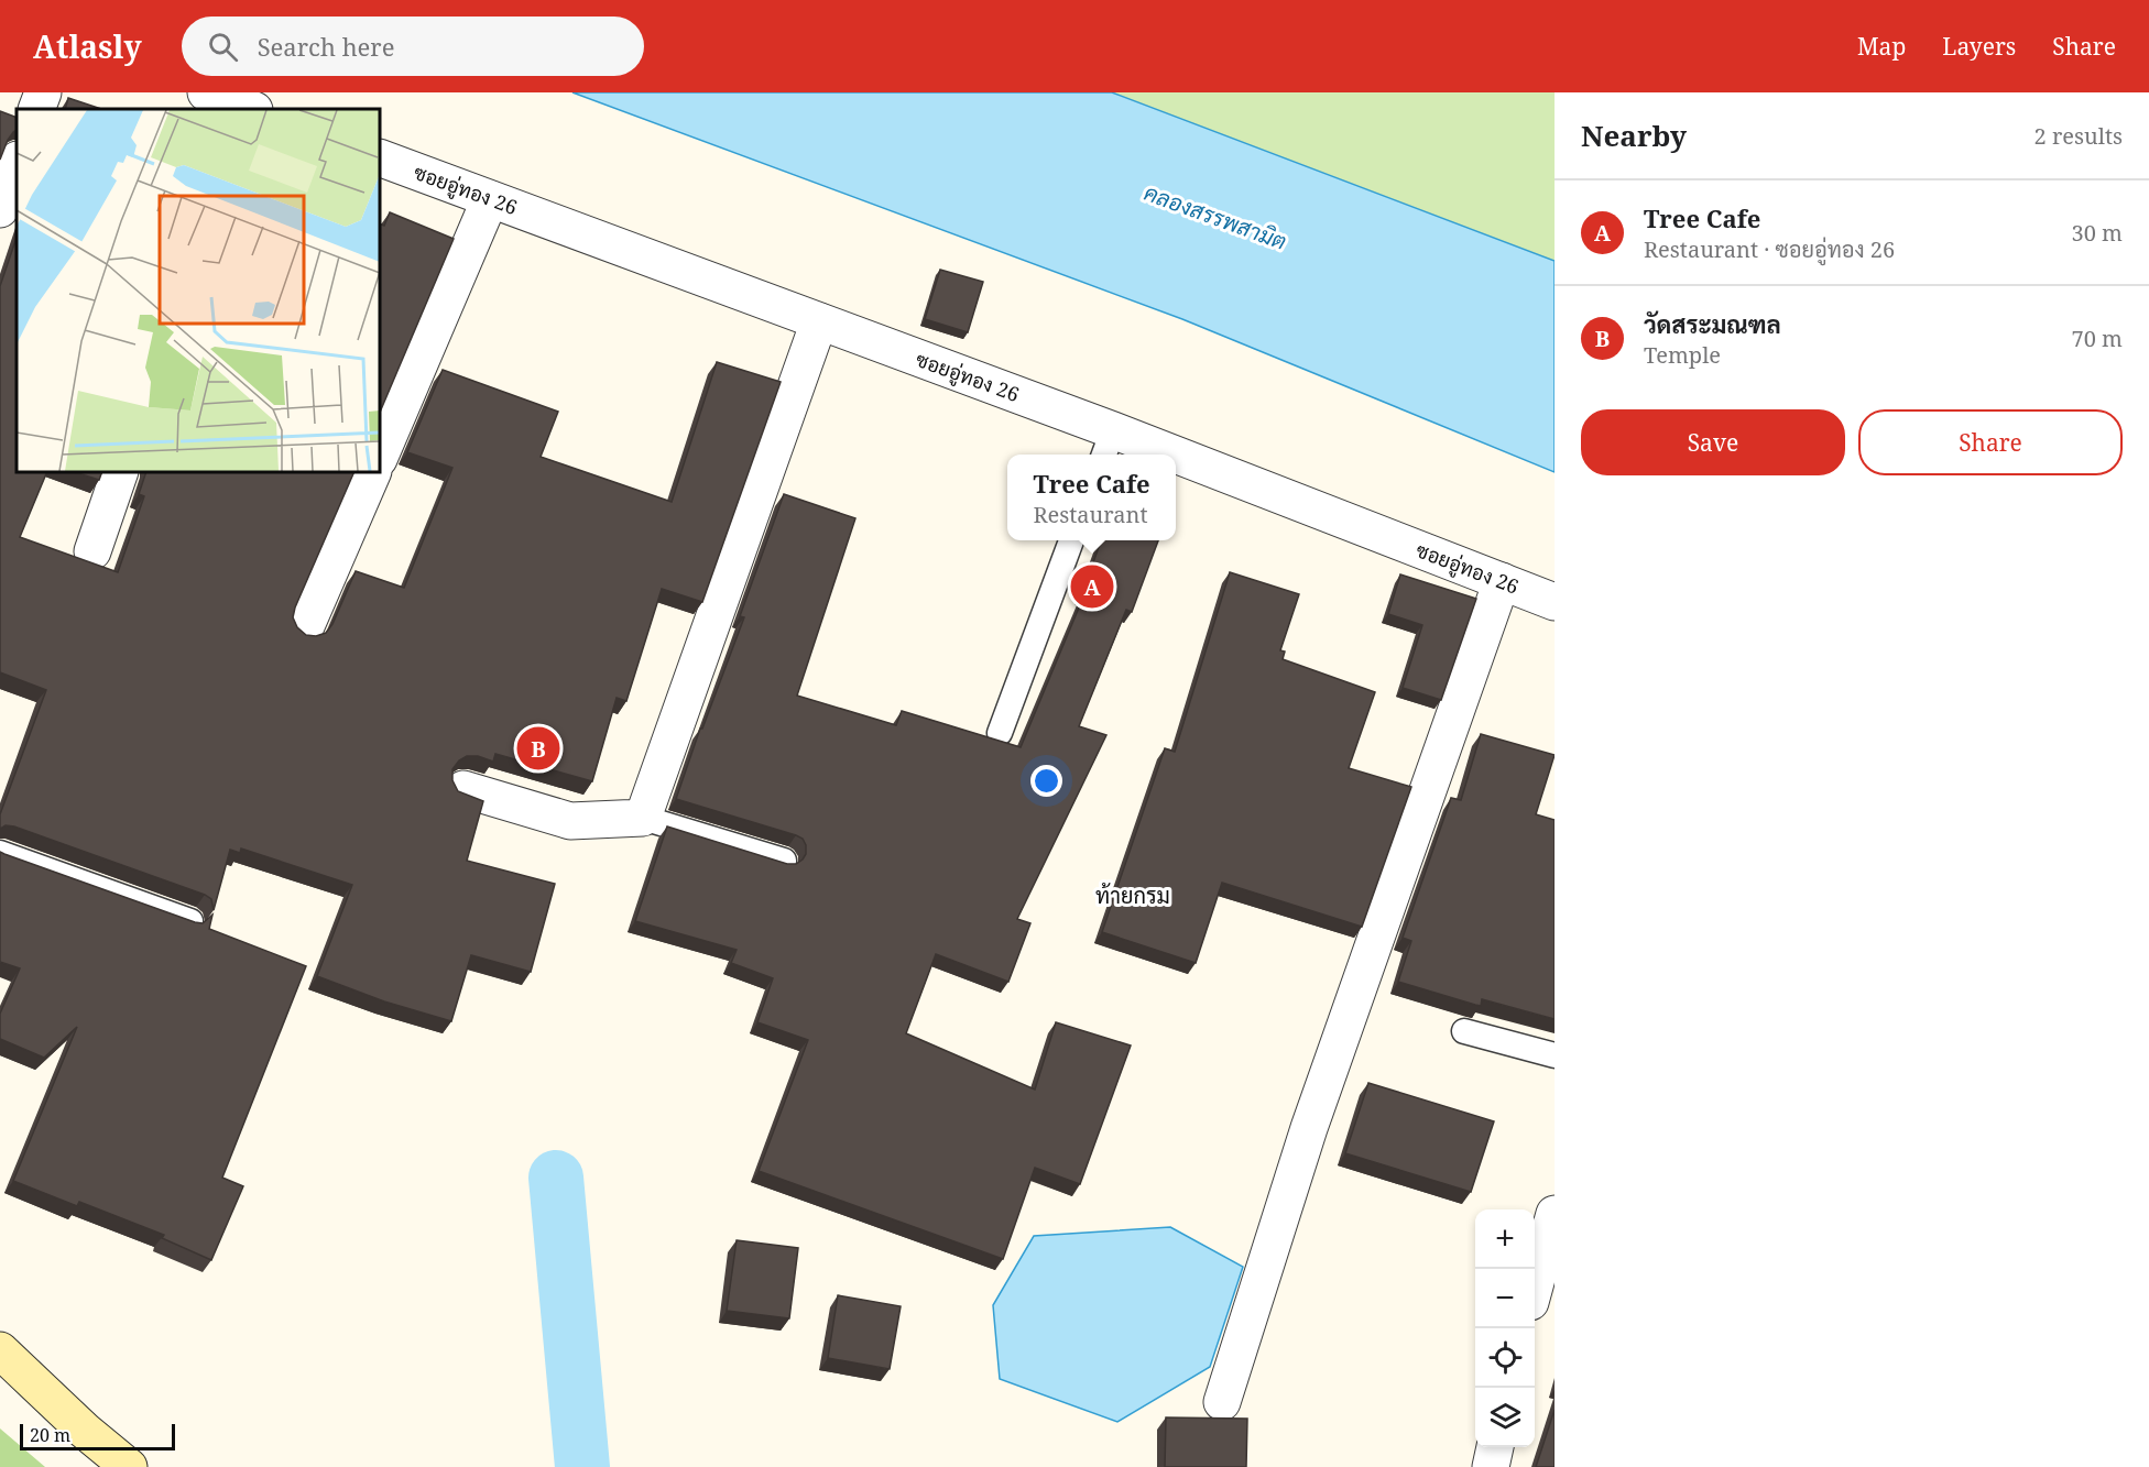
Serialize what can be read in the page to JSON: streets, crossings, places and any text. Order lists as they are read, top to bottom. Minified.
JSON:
{"streets":{"street":["ซอยอู่ทอง 26"]},"districts":["ท้ายกรม"],"water":["คลองสรรพสามิต"],"scale_bar":"20 m","page":{"header":"Atlasly","search":"Search here","nav":["Map","Layers","Share"],"heading":["Nearby","2 results"],"list":[{"mark":"A","name":"Tree Cafe","note":"Restaurant · ซอยอู่ทอง 26","value":"30 m"},{"mark":"B","name":"วัดสระมณฑล","note":"Temple","value":"70 m"}],"buttons":["Save","Share"],"popup":["Tree Cafe","Restaurant"],"pins":["A","B"],"map_buttons":["+","−"],"scale":"20 m"}}
